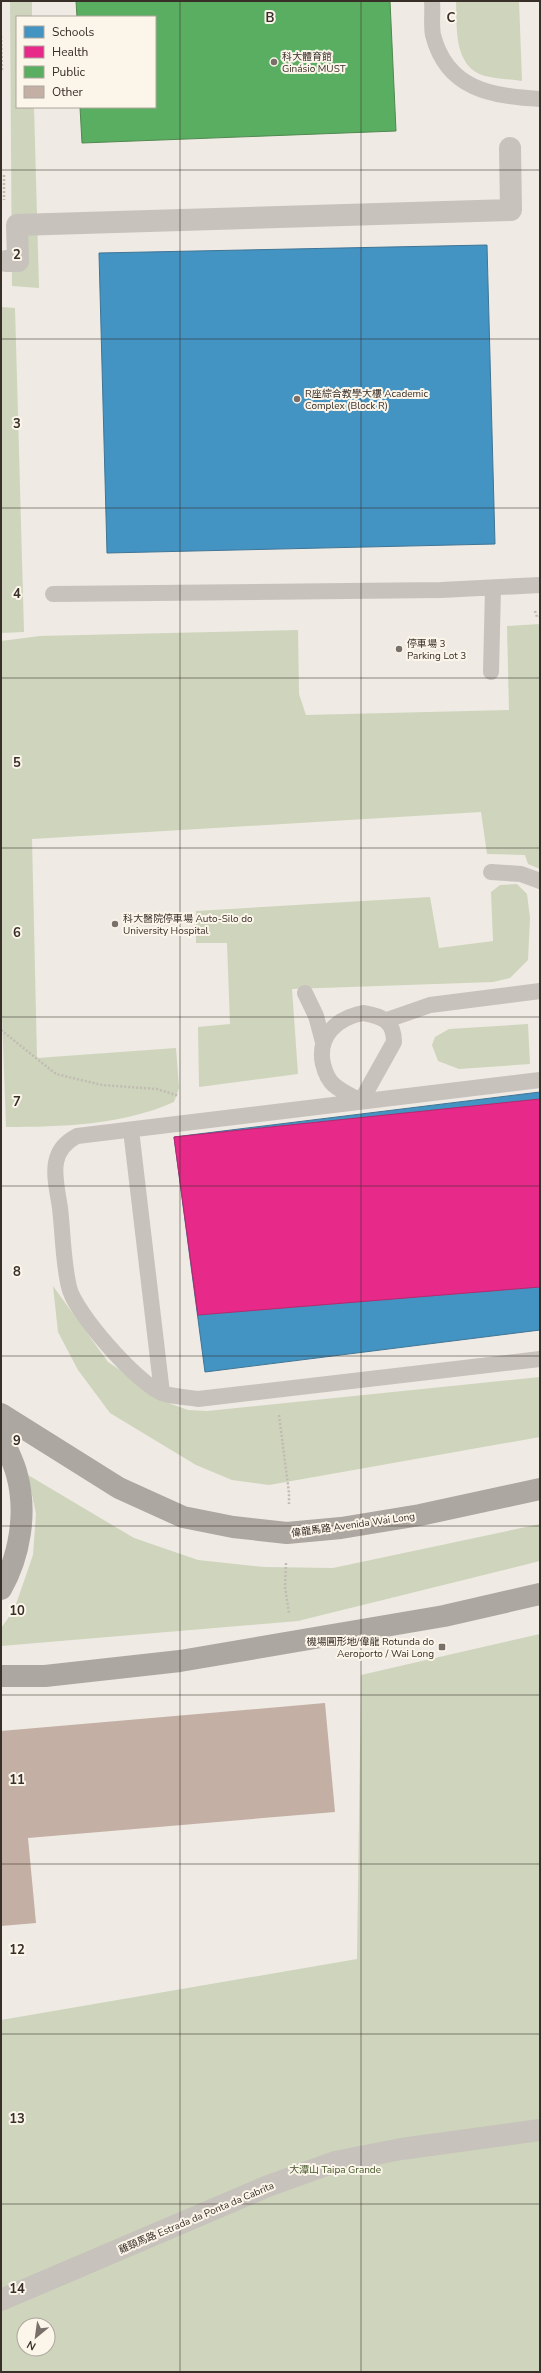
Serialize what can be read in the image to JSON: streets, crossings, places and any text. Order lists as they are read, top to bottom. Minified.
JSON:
{"streets":{"main road":["偉龍馬路 Avenida Wai Long"],"street":["雞頸馬路 Estrada da Ponta da Cabrita"]},"parks":["大潭山 Taipa Grande"],"places":{"other":["科大體育館 Ginásio MUST","R座綜合教學大樓 Academic Complex (Block R)","停車場 3 Parking Lot 3","科大醫院停車場 Auto-Silo do University Hospital"],"transit":["機場圓形地/偉龍 Rotunda do Aeroporto / Wai Long"]},"legend":["Schools","Health","Public","Other"],"north":"bottom left","grid":{"columns":["B","C"],"rows":["2","3","4","5","6","7","8","9","10","11","12","13","14"]}}
